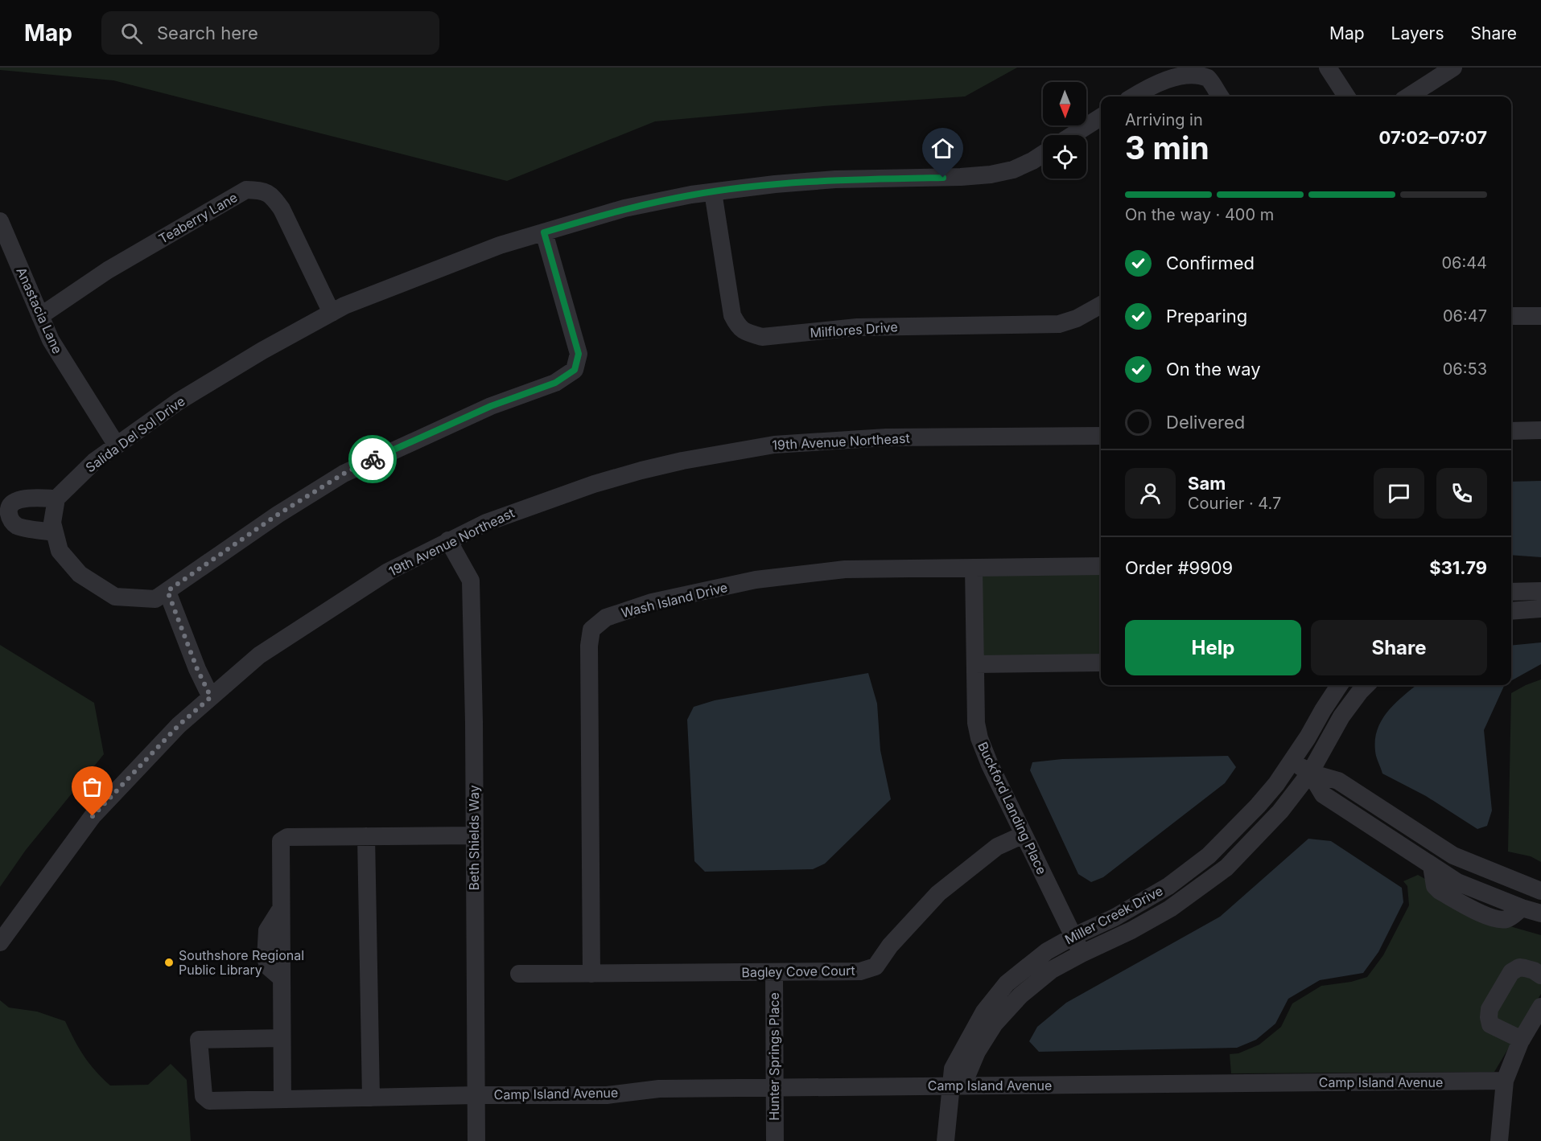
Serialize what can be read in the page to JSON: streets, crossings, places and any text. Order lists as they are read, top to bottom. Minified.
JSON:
{"streets":{"street":["Teaberry Lane","Anastacia Lane","Milflores Drive","Salida Del Sol Drive","19th Avenue Northeast","Wash Island Drive","Buckford Landing Place","Beth Shields Way","Miller Creek Drive","Bagley Cove Court","Hunter Springs Place","Camp Island Avenue"]},"crossings":[["Teaberry Lane","Anastacia Lane"],["Teaberry Lane","Salida Del Sol Drive"],["Anastacia Lane","Salida Del Sol Drive"],["Milflores Drive","Salida Del Sol Drive"],["19th Avenue Northeast","Beth Shields Way"],["Wash Island Drive","Buckford Landing Place"],["Wash Island Drive","Bagley Cove Court"],["Buckford Landing Place","Miller Creek Drive"],["Buckford Landing Place","Bagley Cove Court"],["Beth Shields Way","Camp Island Avenue"],["Miller Creek Drive","Camp Island Avenue"],["Bagley Cove Court","Hunter Springs Place"],["Hunter Springs Place","Camp Island Avenue"]],"places":["Southshore Regional Public Library"],"north":"bottom","page":{"header":"Map","search":"Search here","nav":["Map","Layers","Share"],"heading":["3 min","Arriving in","07:02–07:07"],"panel":["Sam","Courier · 4.7","Order #9909","$31.79"],"bar":"On the way · 400 m","list":[["Confirmed","06:44"],["Preparing","06:47"],["On the way","06:53"],"Delivered"],"buttons":["Help","Share"]}}
